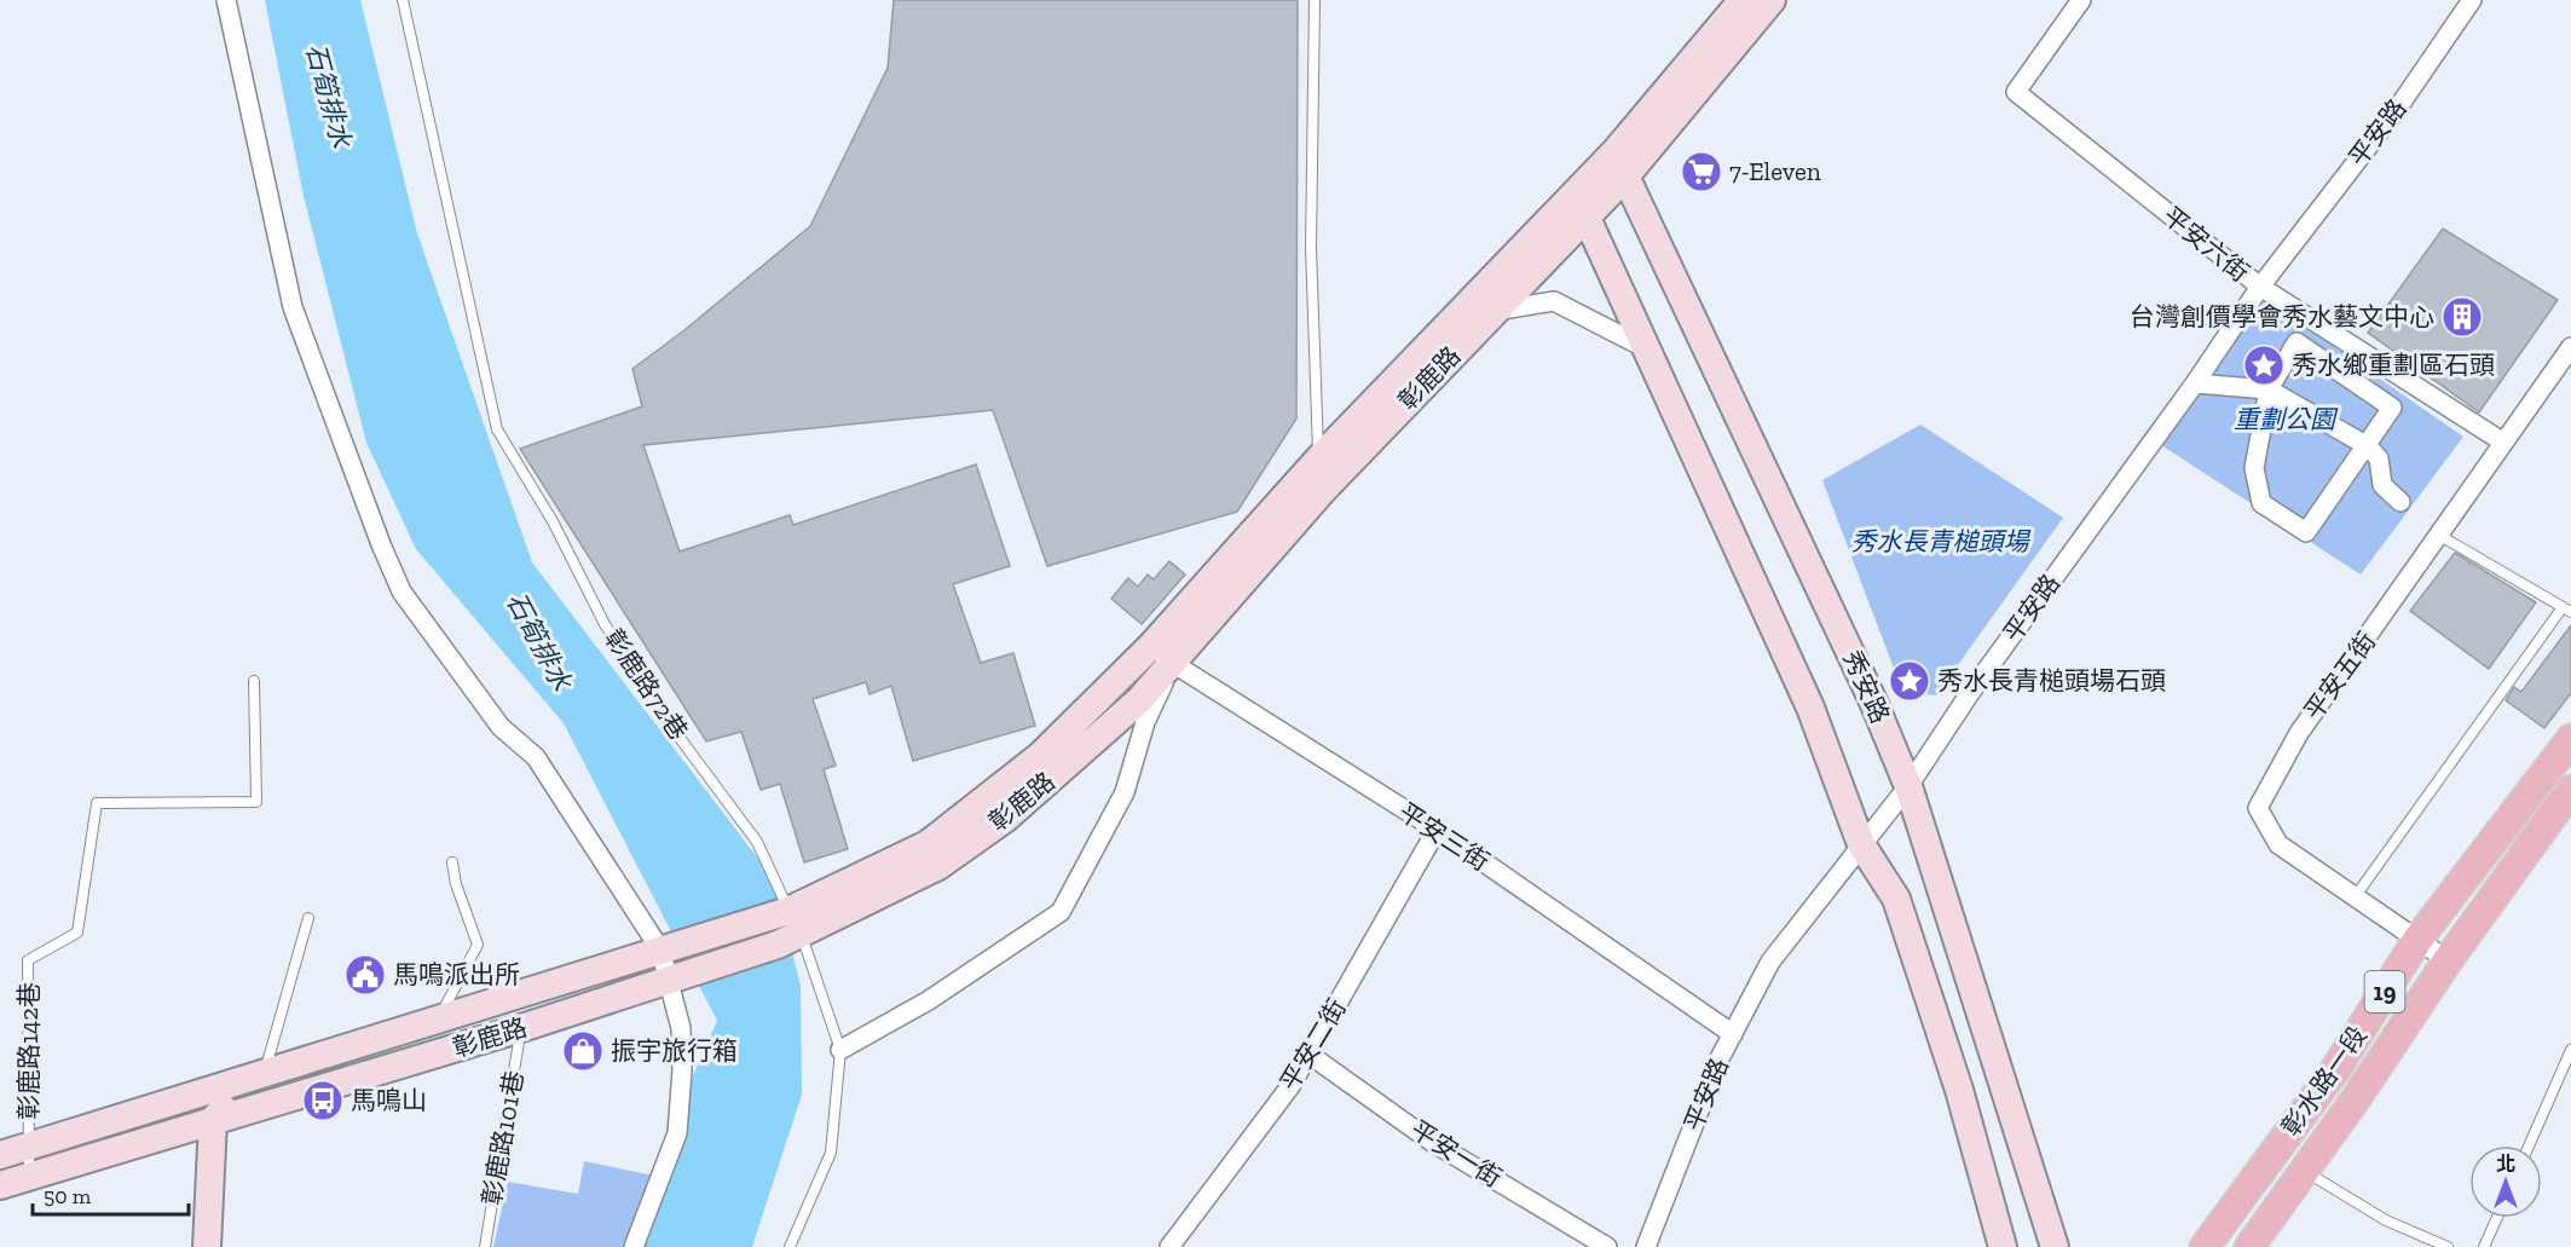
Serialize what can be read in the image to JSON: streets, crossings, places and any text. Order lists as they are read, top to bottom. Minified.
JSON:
{"streets":{"main road":["彰鹿路","秀安路","19","彰水路一段"],"street":["平安路","平安六街","平安五街","平安三街","平安二街","平安一街"],"lane":["彰鹿路72巷","彰鹿路142巷","彰鹿路101巷"]},"crossings":[["平安路","平安六街"],["平安路","秀安路"],["平安路","平安三街"],["平安六街","平安五街"],["彰鹿路","彰鹿路72巷"],["彰鹿路","秀安路"],["彰鹿路","平安三街"],["彰鹿路","彰鹿路142巷"],["彰鹿路","彰鹿路101巷"],["平安五街","彰水路一段"],["平安三街","平安二街"],["平安二街","平安一街"]],"water":["石筍排水"],"parks":["重劃公園","秀水長青槌頭場"],"places":{"supermarket":["7-Eleven"],"building":["台灣創價學會秀水藝文中心"],"place":["秀水鄉重劃區石頭","秀水長青槌頭場石頭"],"public building":["馬鳴派出所"],"shop":["振宇旅行箱"],"bus stop":["馬鳴山"]},"scale_bar":"50 m","north":"top"}
